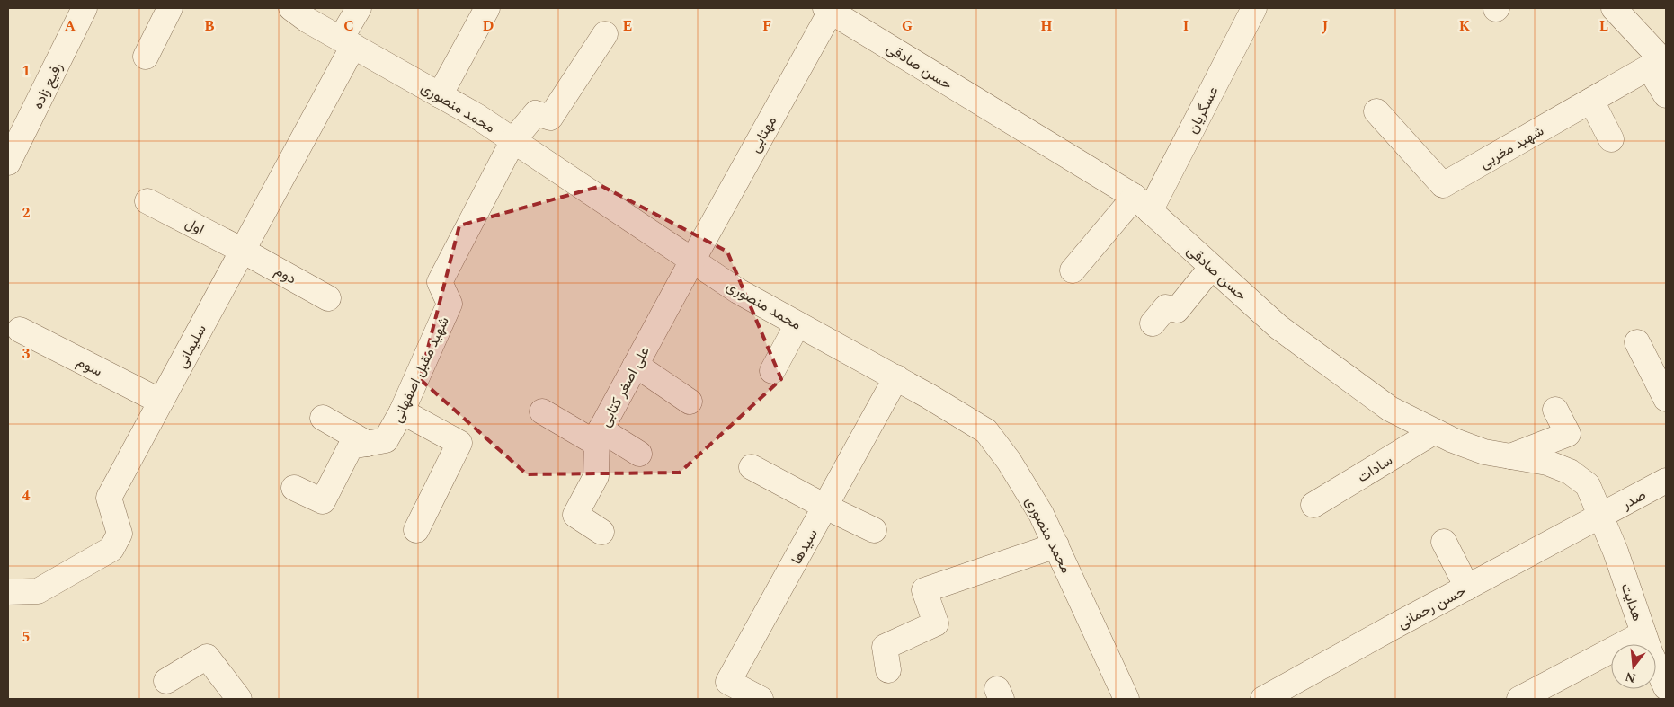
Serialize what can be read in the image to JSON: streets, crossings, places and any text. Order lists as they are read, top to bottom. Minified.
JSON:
{"streets":{"street":["حسن صادقی","رفیع زاده","محمد منصوری","عسگریان","مهتابی","شهید مغربی","اول","دوم","سلیمانی","سوم","شهید مقبل اصفهانی","علی اصغر کتابی","سادات","صدر","سیدها","هدایت","حسن رحمانی"]},"crossings":[["حسن صادقی","عسگریان"],["حسن صادقی","مهتابی"],["حسن صادقی","سادات"],["حسن صادقی","صدر"],["حسن صادقی","هدایت"],["حسن صادقی","حسن رحمانی"],["محمد منصوری","مهتابی"],["محمد منصوری","سلیمانی"],["محمد منصوری","شهید مقبل اصفهانی"],["محمد منصوری","علی اصغر کتابی"],["محمد منصوری","سیدها"],["مهتابی","علی اصغر کتابی"],["اول","دوم"],["اول","سلیمانی"],["دوم","سلیمانی"],["سلیمانی","سوم"],["صدر","هدایت"],["صدر","حسن رحمانی"],["هدایت","حسن رحمانی"]],"north":"bottom","grid":{"columns":["A","B","C","D","E","F","G","H","I","J","K","L"],"rows":["1","2","3","4","5"]}}
